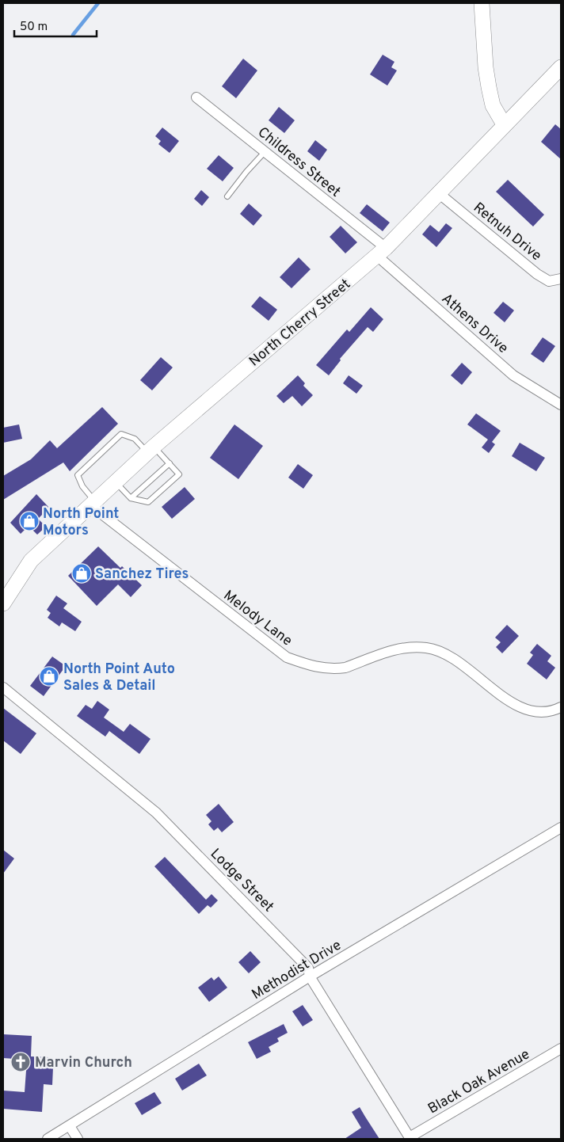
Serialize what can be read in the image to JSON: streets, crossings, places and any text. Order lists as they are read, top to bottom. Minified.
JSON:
{"streets":{"main road":["North Cherry Street"],"street":["Childress Street","Retnuh Drive","Athens Drive","Melody Lane","Lodge Street","Methodist Drive","Black Oak Avenue"]},"crossings":[["Childress Street","North Cherry Street"],["Childress Street","Athens Drive"],["Retnuh Drive","North Cherry Street"],["North Cherry Street","Athens Drive"],["North Cherry Street","Melody Lane"],["Lodge Street","Methodist Drive"],["Lodge Street","Black Oak Avenue"]],"places":{"shop":["North Point Motors","Sanchez Tires","North Point Auto Sales & Detail"],"church":["Marvin Church"]},"scale_bar":"50 m"}
